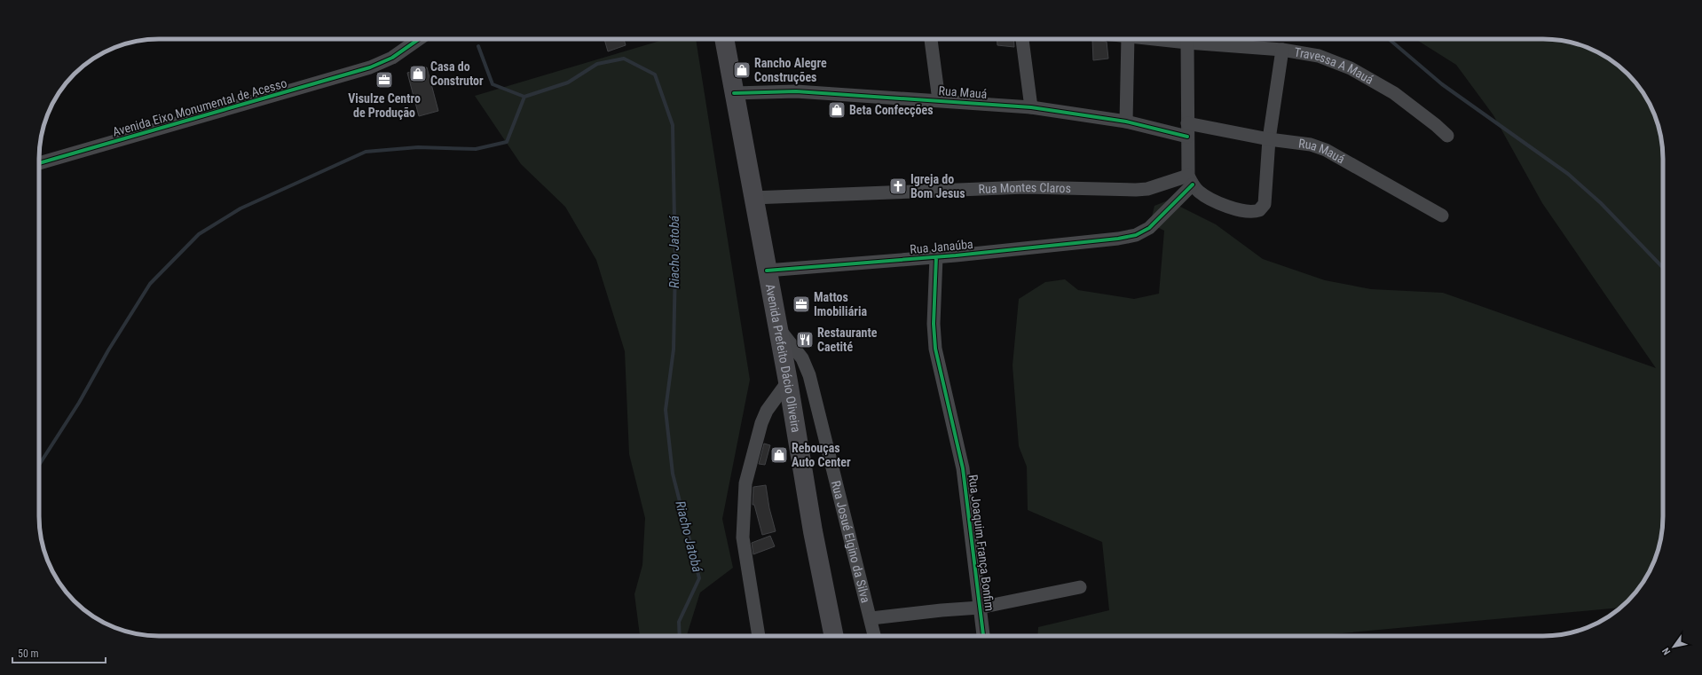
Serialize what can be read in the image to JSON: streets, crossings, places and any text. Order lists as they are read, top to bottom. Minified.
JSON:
{"streets":{"main road":["Avenida Prefeito Dácio Oliveira"],"street":["Travessa A Mauá","Rua Mauá","Avenida Eixo Monumental de Acesso","Rua Montes Claros","Rua Janaúba","Rua Josué Elgino da Silva","Rua Joaquim França Bonfim"]},"crossings":[["Rua Mauá","Avenida Prefeito Dácio Oliveira"],["Rua Montes Claros","Rua Janaúba"],["Rua Montes Claros","Avenida Prefeito Dácio Oliveira"],["Rua Janaúba","Avenida Prefeito Dácio Oliveira"],["Rua Janaúba","Rua Joaquim França Bonfim"],["Avenida Prefeito Dácio Oliveira","Rua Josué Elgino da Silva"]],"water":["Riacho Jatobá"],"places":{"shop":["Rancho Alegre Construções","Casa do Construtor","Beta Confecções","Rebouças Auto Center"],"office":["Visulze Centro de Produção","Mattos Imobiliária"],"church":["Igreja do Bom Jesus"],"restaurant":["Restaurante Caetité"]},"scale_bar":"50 m","north":"bottom left"}
